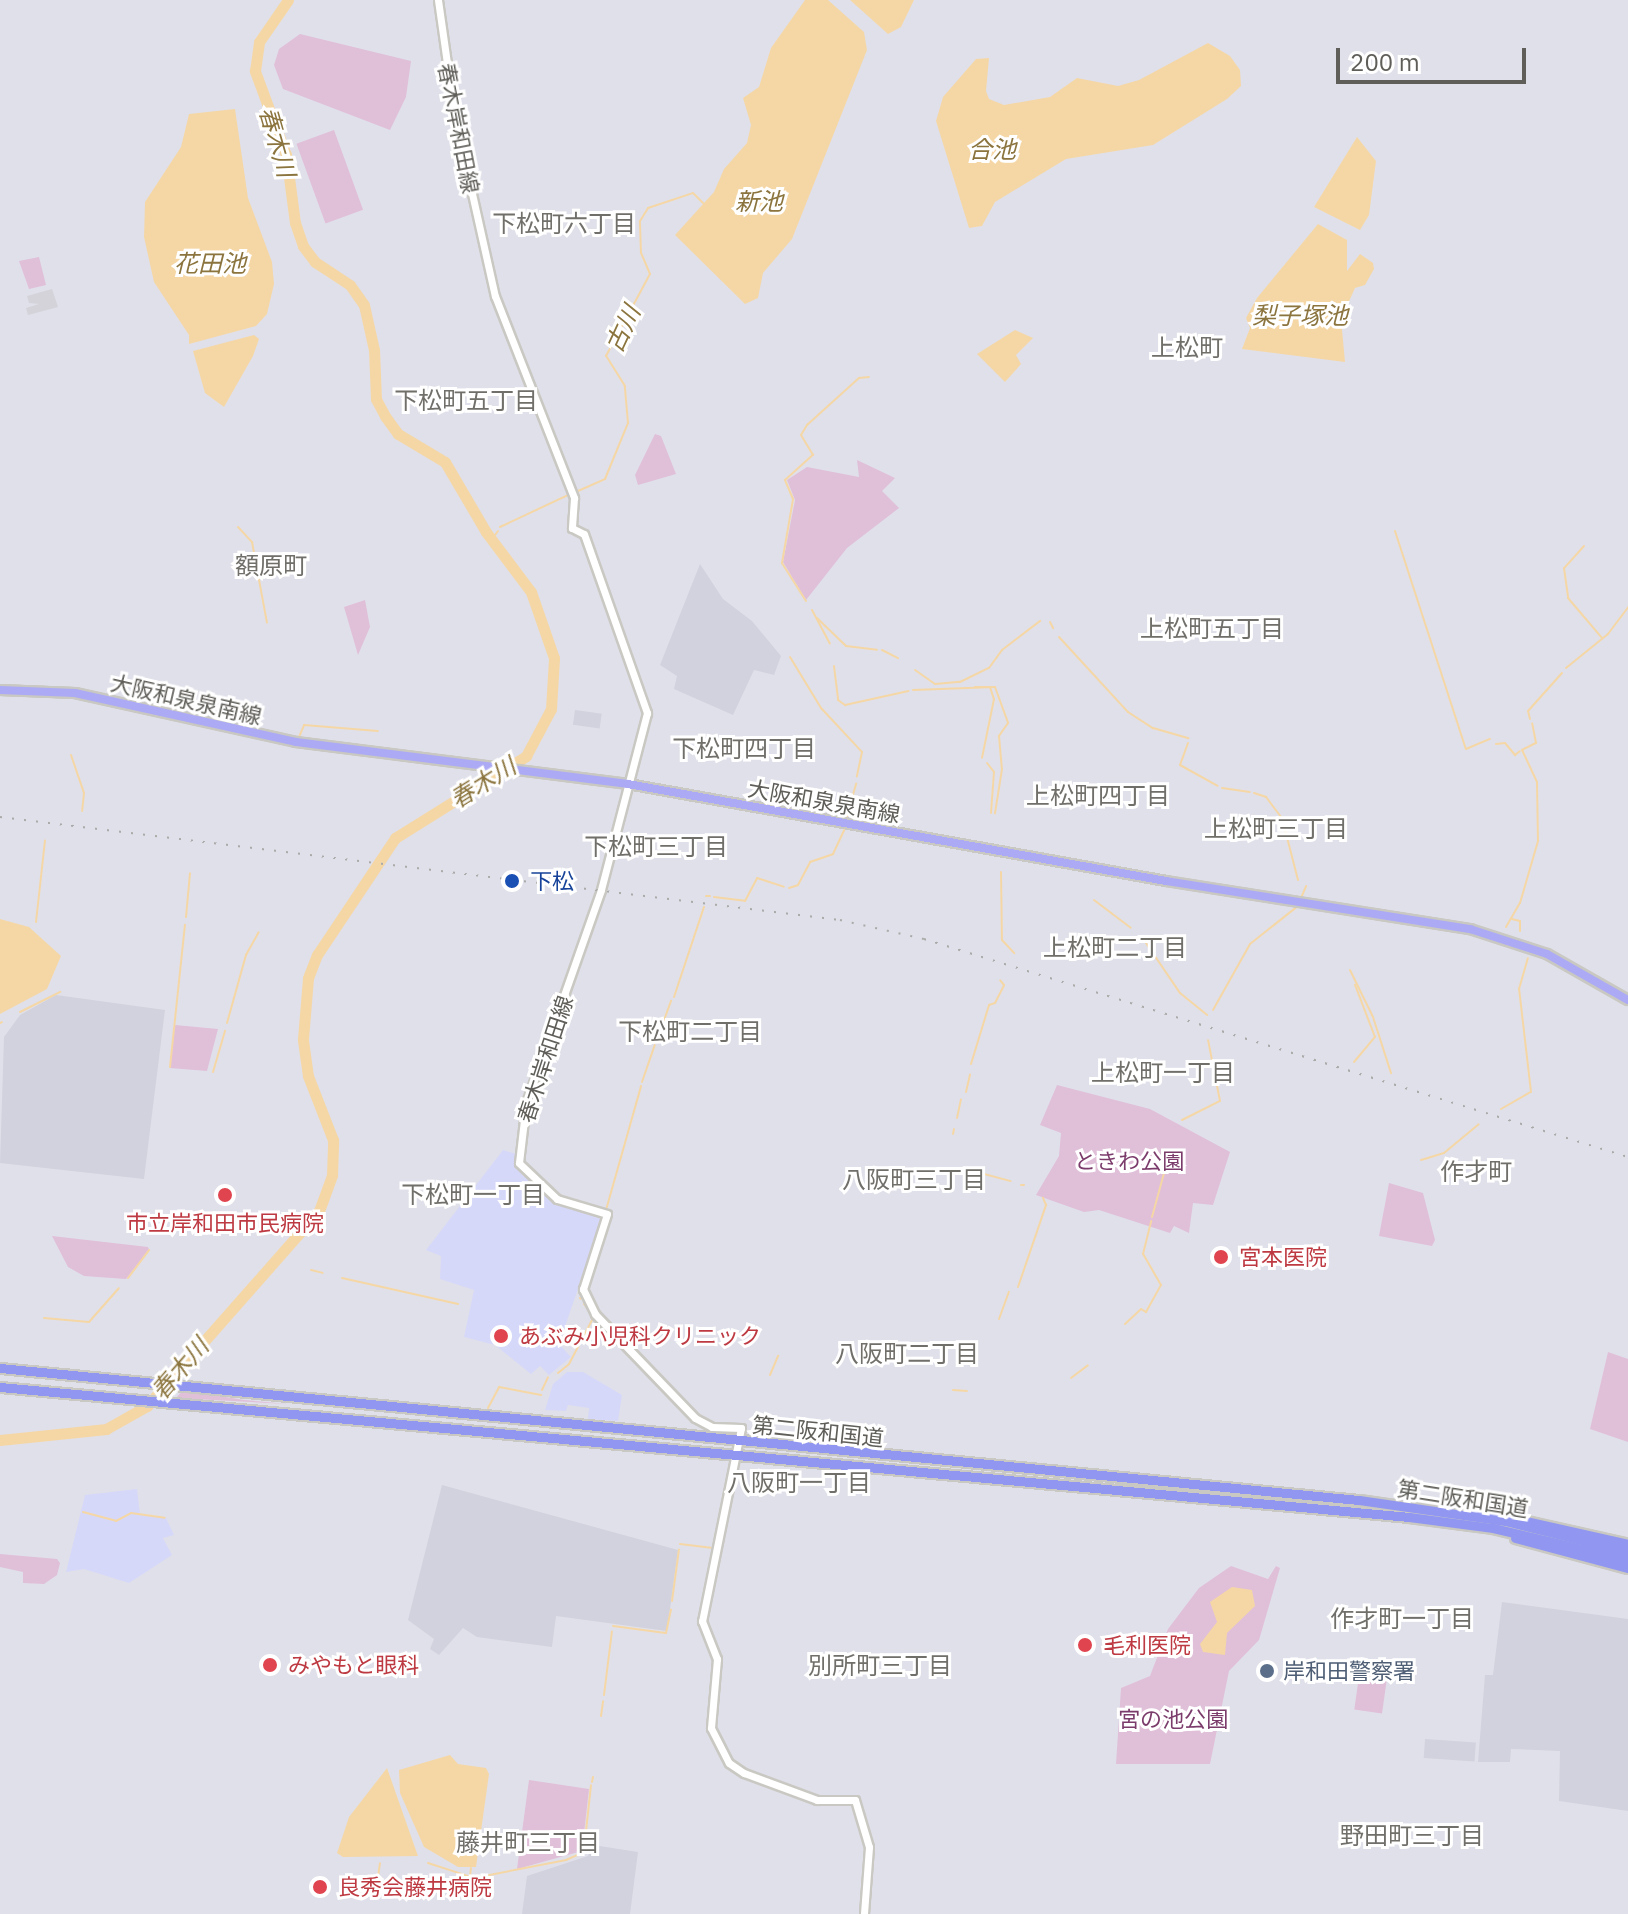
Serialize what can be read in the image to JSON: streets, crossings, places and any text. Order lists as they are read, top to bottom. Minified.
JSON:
{"streets":{"highway":["第二阪和国道"],"main road":["春木岸和田線","大阪和泉泉南線"]},"crossings":[["春木岸和田線","大阪和泉泉南線"],["春木岸和田線","第二阪和国道"]],"districts":["下松町六丁目","上松町","下松町五丁目","額原町","上松町五丁目","下松町四丁目","上松町四丁目","上松町三丁目","下松町三丁目","上松町二丁目","下松町二丁目","上松町一丁目","作才町","八阪町三丁目","下松町一丁目","八阪町二丁目","八阪町一丁目","作才町一丁目","別所町三丁目","野田町三丁目","藤井町三丁目"],"water":["春木川","合池","新池","花田池","梨子塚池","古川"],"parks":["ときわ公園","宮の池公園"],"places":["下松","市立岸和田市民病院","宮本医院","あぶみ小児科クリニック","毛利医院","みやもと眼科","岸和田警察署","良秀会藤井病院"],"scale_bar":"200 m"}
